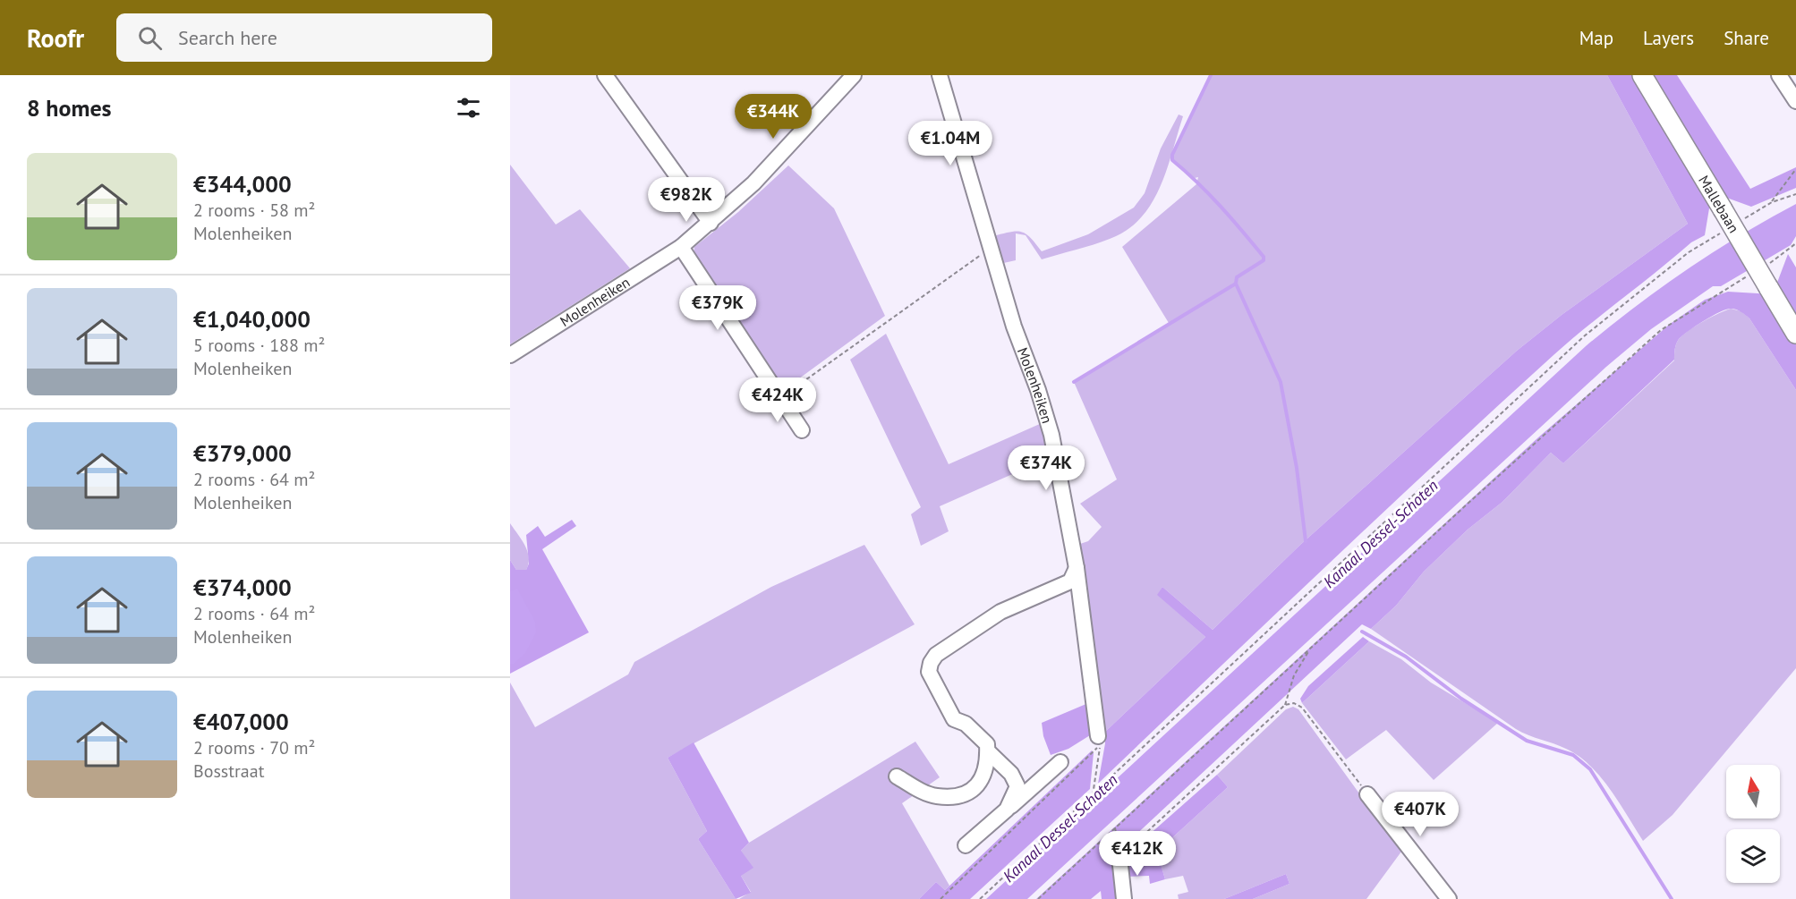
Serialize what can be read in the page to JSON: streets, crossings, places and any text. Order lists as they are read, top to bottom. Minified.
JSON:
{"streets":{"main road":["Mallebaan"],"street":["Molenheiken"]},"water":["Kanaal Dessel-Schoten"],"north":"top","page":{"header":"Roofr","search":"Search here","nav":["Map","Layers","Share"],"heading":"8 homes","price":["€344K","€1.04M","€982K","€379K","€424K","€374K","€407K","€412K"],"list":[{"name":"€344,000","note":"2 rooms · 58 m² · Molenheiken"},{"name":"€1,040,000","note":"5 rooms · 188 m² · Molenheiken"},{"name":"€379,000","note":"2 rooms · 64 m² · Molenheiken"},{"name":"€374,000","note":"2 rooms · 64 m² · Molenheiken"},{"name":"€407,000","note":"2 rooms · 70 m² · Bosstraat"}]}}
